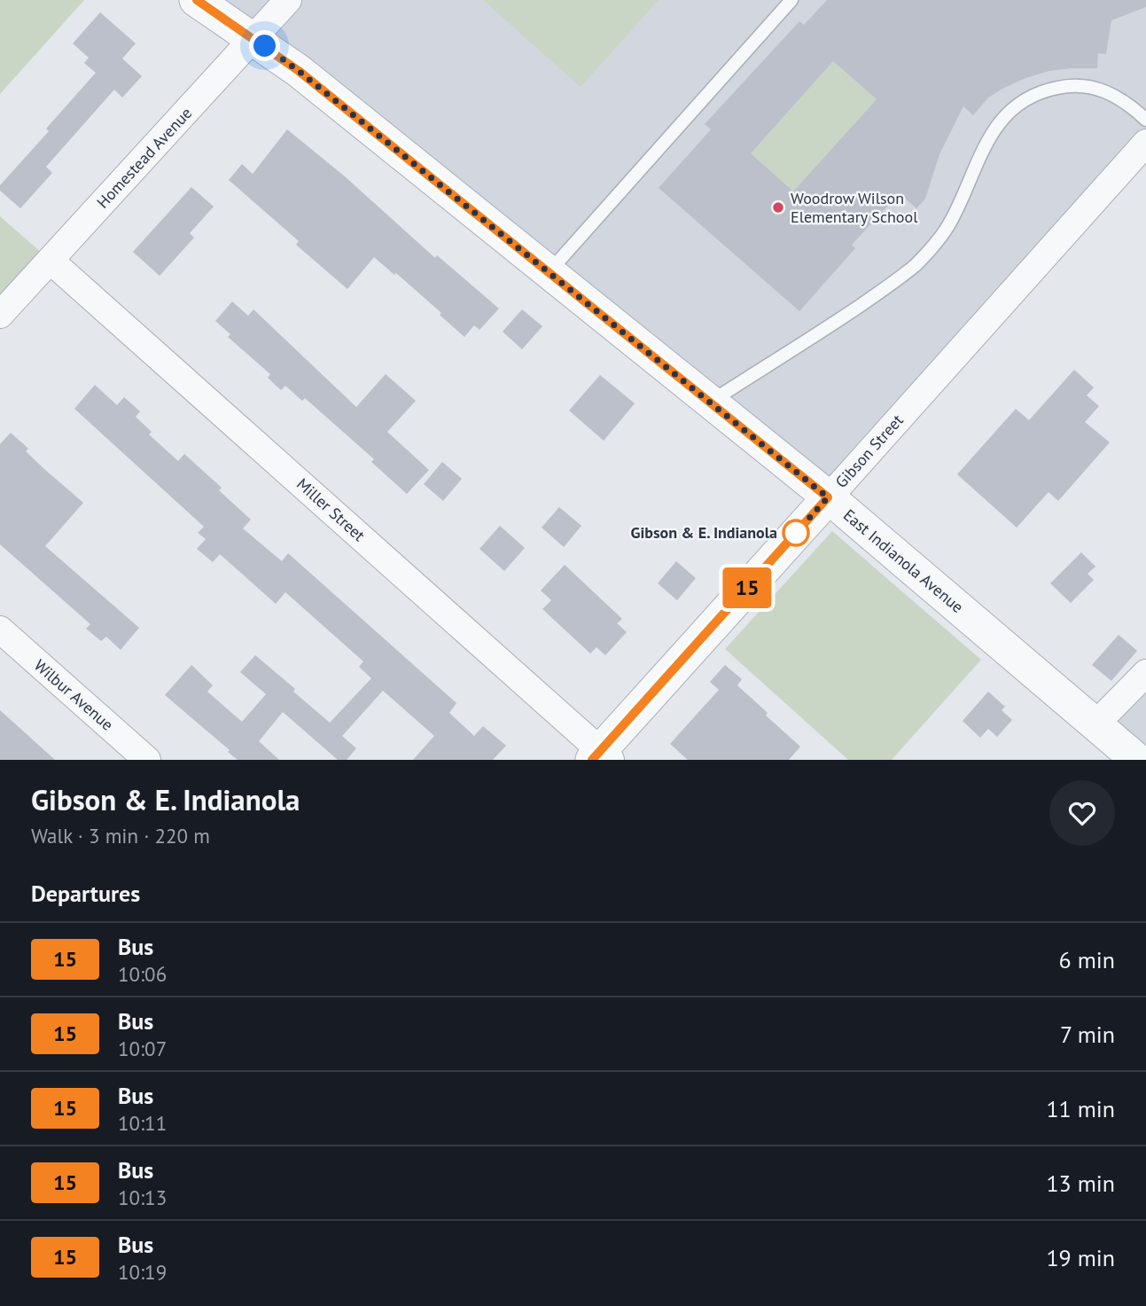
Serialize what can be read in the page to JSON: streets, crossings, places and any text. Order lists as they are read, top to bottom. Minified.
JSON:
{"streets":{"street":["Homestead Avenue","Gibson Street","Miller Street","East Indianola Avenue","Wilbur Avenue"]},"crossings":[["Homestead Avenue","Miller Street"],["Homestead Avenue","East Indianola Avenue"],["Gibson Street","Miller Street"],["Gibson Street","East Indianola Avenue"]],"places":["Woodrow Wilson Elementary School","Gibson & E. Indianola"],"lines":["bus line 15"],"page":{"on_map":"15","heading":[["Gibson & E. Indianola","Walk · 3 min · 220 m"],"Departures"],"list":[{"mark":"15","name":"Bus","note":"10:06","value":"6 min"},{"mark":"15","name":"Bus","note":"10:07","value":"7 min"},{"mark":"15","name":"Bus","note":"10:11","value":"11 min"},{"mark":"15","name":"Bus","note":"10:13","value":"13 min"},{"mark":"15","name":"Bus","note":"10:19","value":"19 min"}]}}
